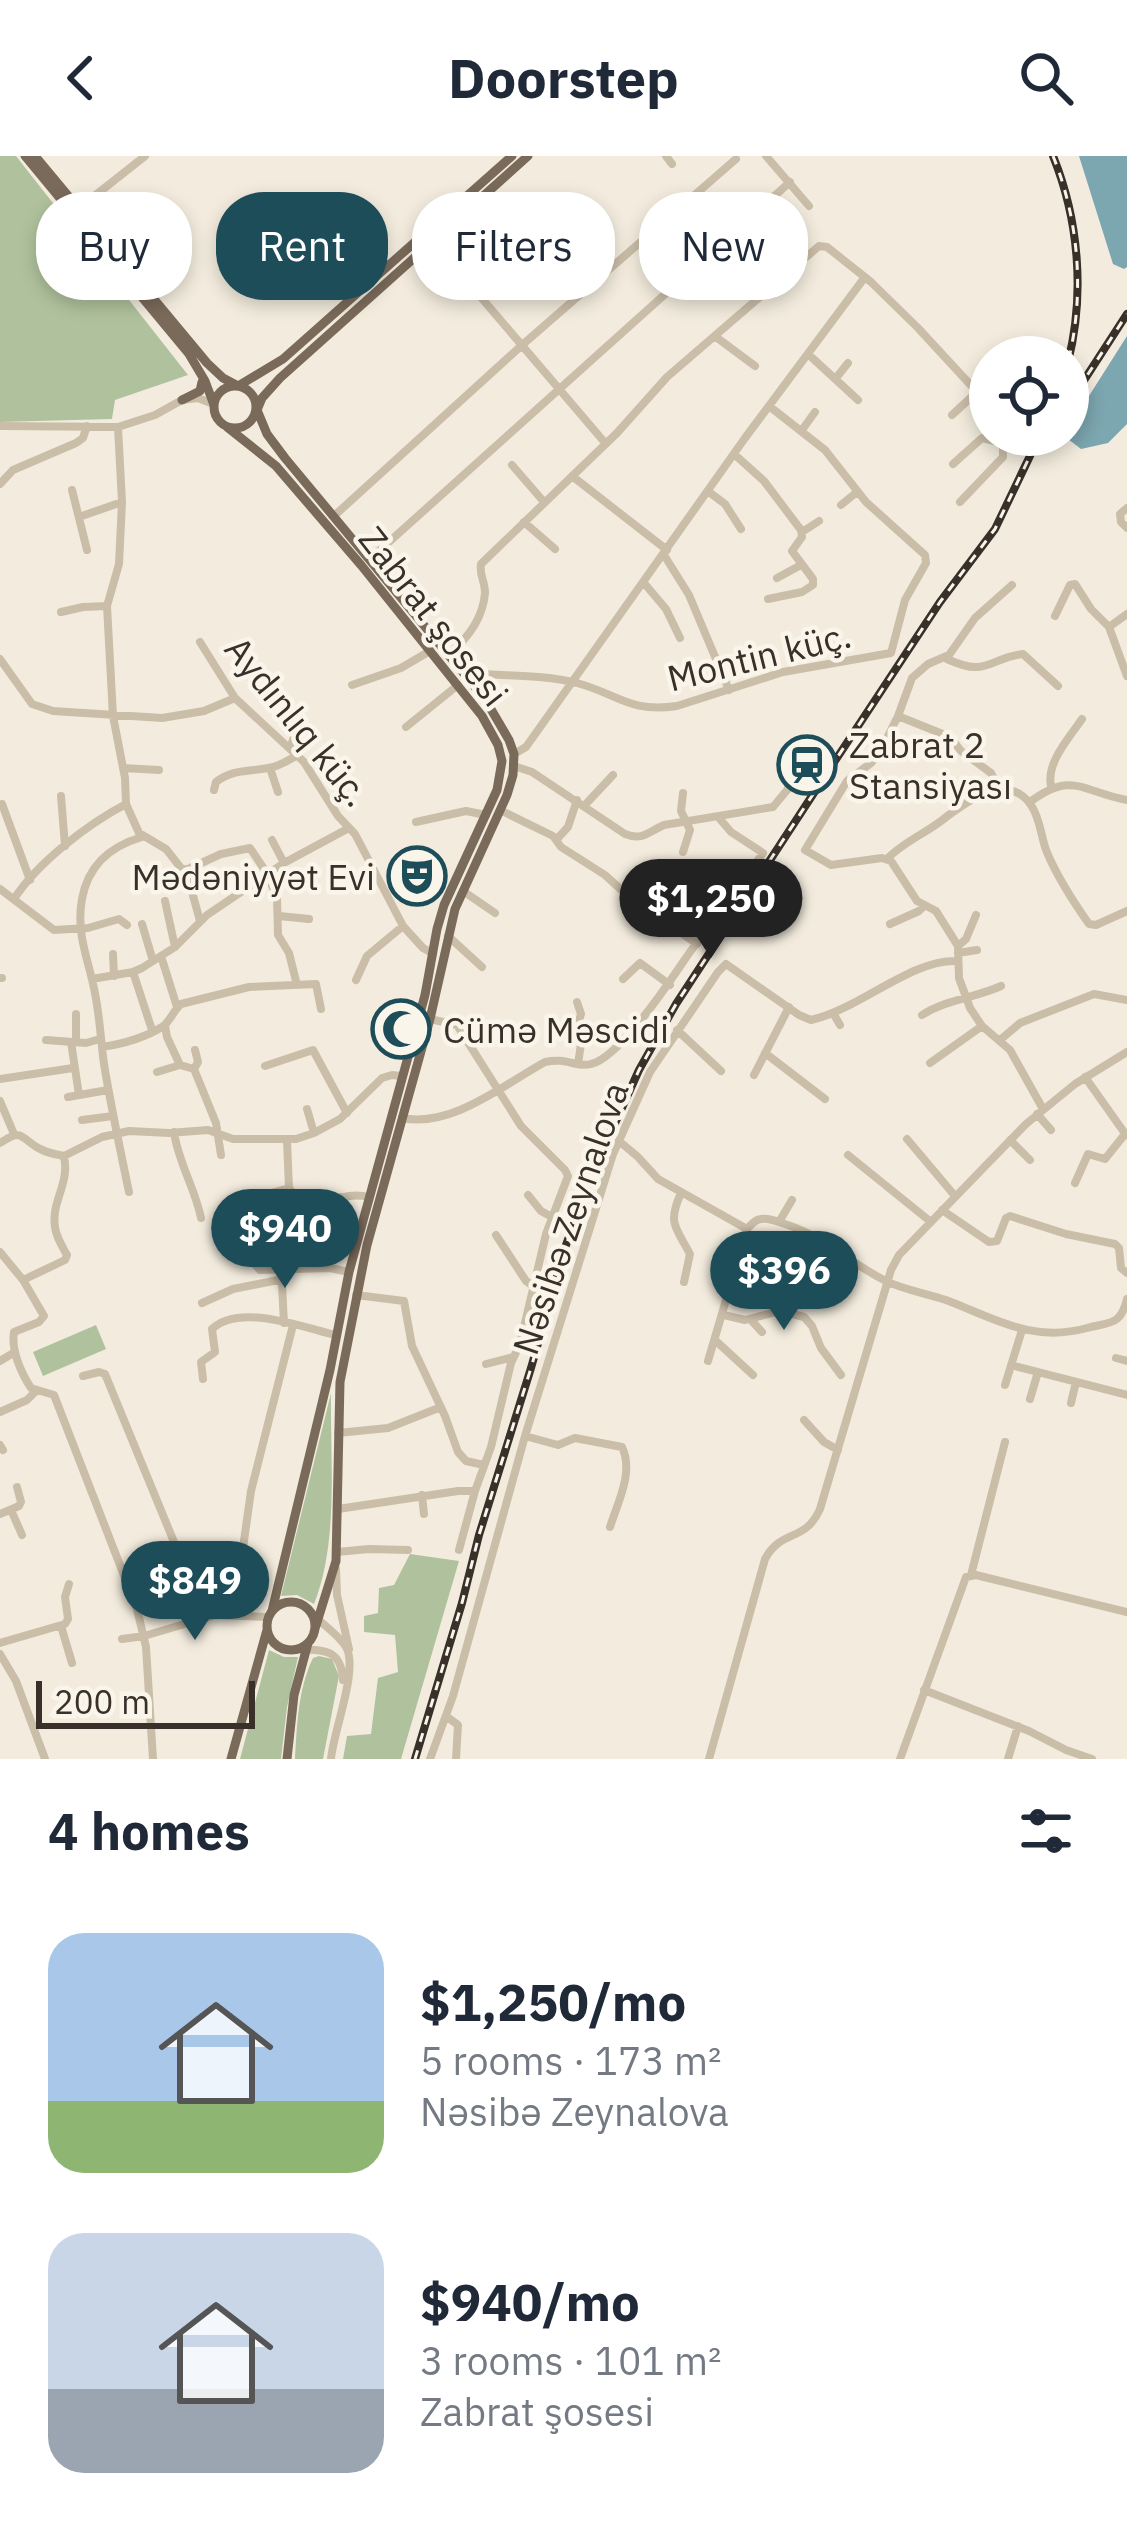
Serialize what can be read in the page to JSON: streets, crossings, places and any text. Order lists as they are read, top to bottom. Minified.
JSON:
{"streets":{"main road":["Zabrat şosesi"],"street":["Montin küç.","Aydınlıq küç.","Nəsibə Zeynalova"]},"crossings":[["Zabrat şosesi","Montin küç."],["Zabrat şosesi","Aydınlıq küç."]],"places":{"station":["Zabrat 2 Stansiyası"],"theatre":["Mədəniyyət Evi"],"mosque":["Cümə Məscidi"]},"scale_bar":"200 m","page":{"header":"Doorstep","chip":["Buy","Rent","Filters","New"],"price":["$1,250","$940","$396","$849"],"scale":"200 m","heading":"4 homes","list":[{"name":"$1,250/mo","note":"5 rooms · 173 m² · Nəsibə Zeynalova"},{"name":"$940/mo","note":"3 rooms · 101 m² · Zabrat şosesi"}]}}
